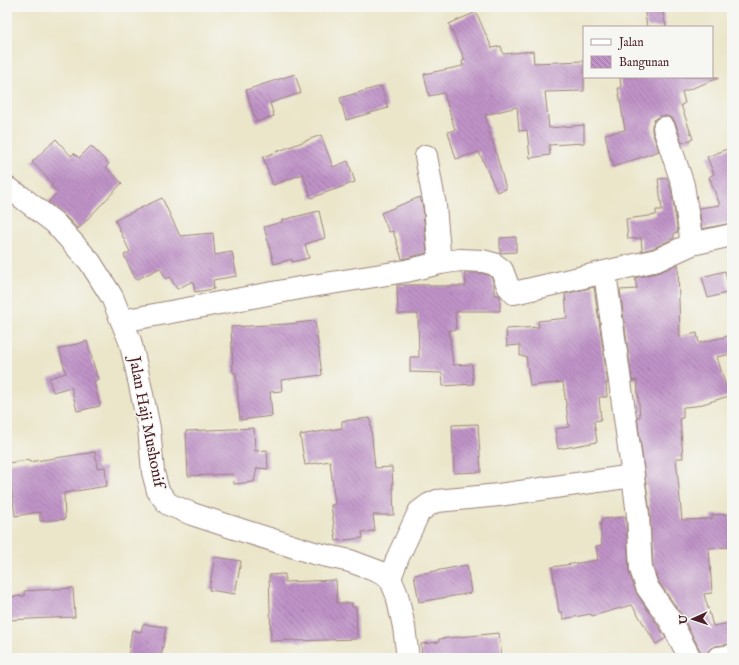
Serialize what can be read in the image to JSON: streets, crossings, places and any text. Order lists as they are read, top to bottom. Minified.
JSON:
{"streets":{"street":["Jalan Haji Mushonif"]},"legend":["Jalan","Bangunan"],"north":"left"}
